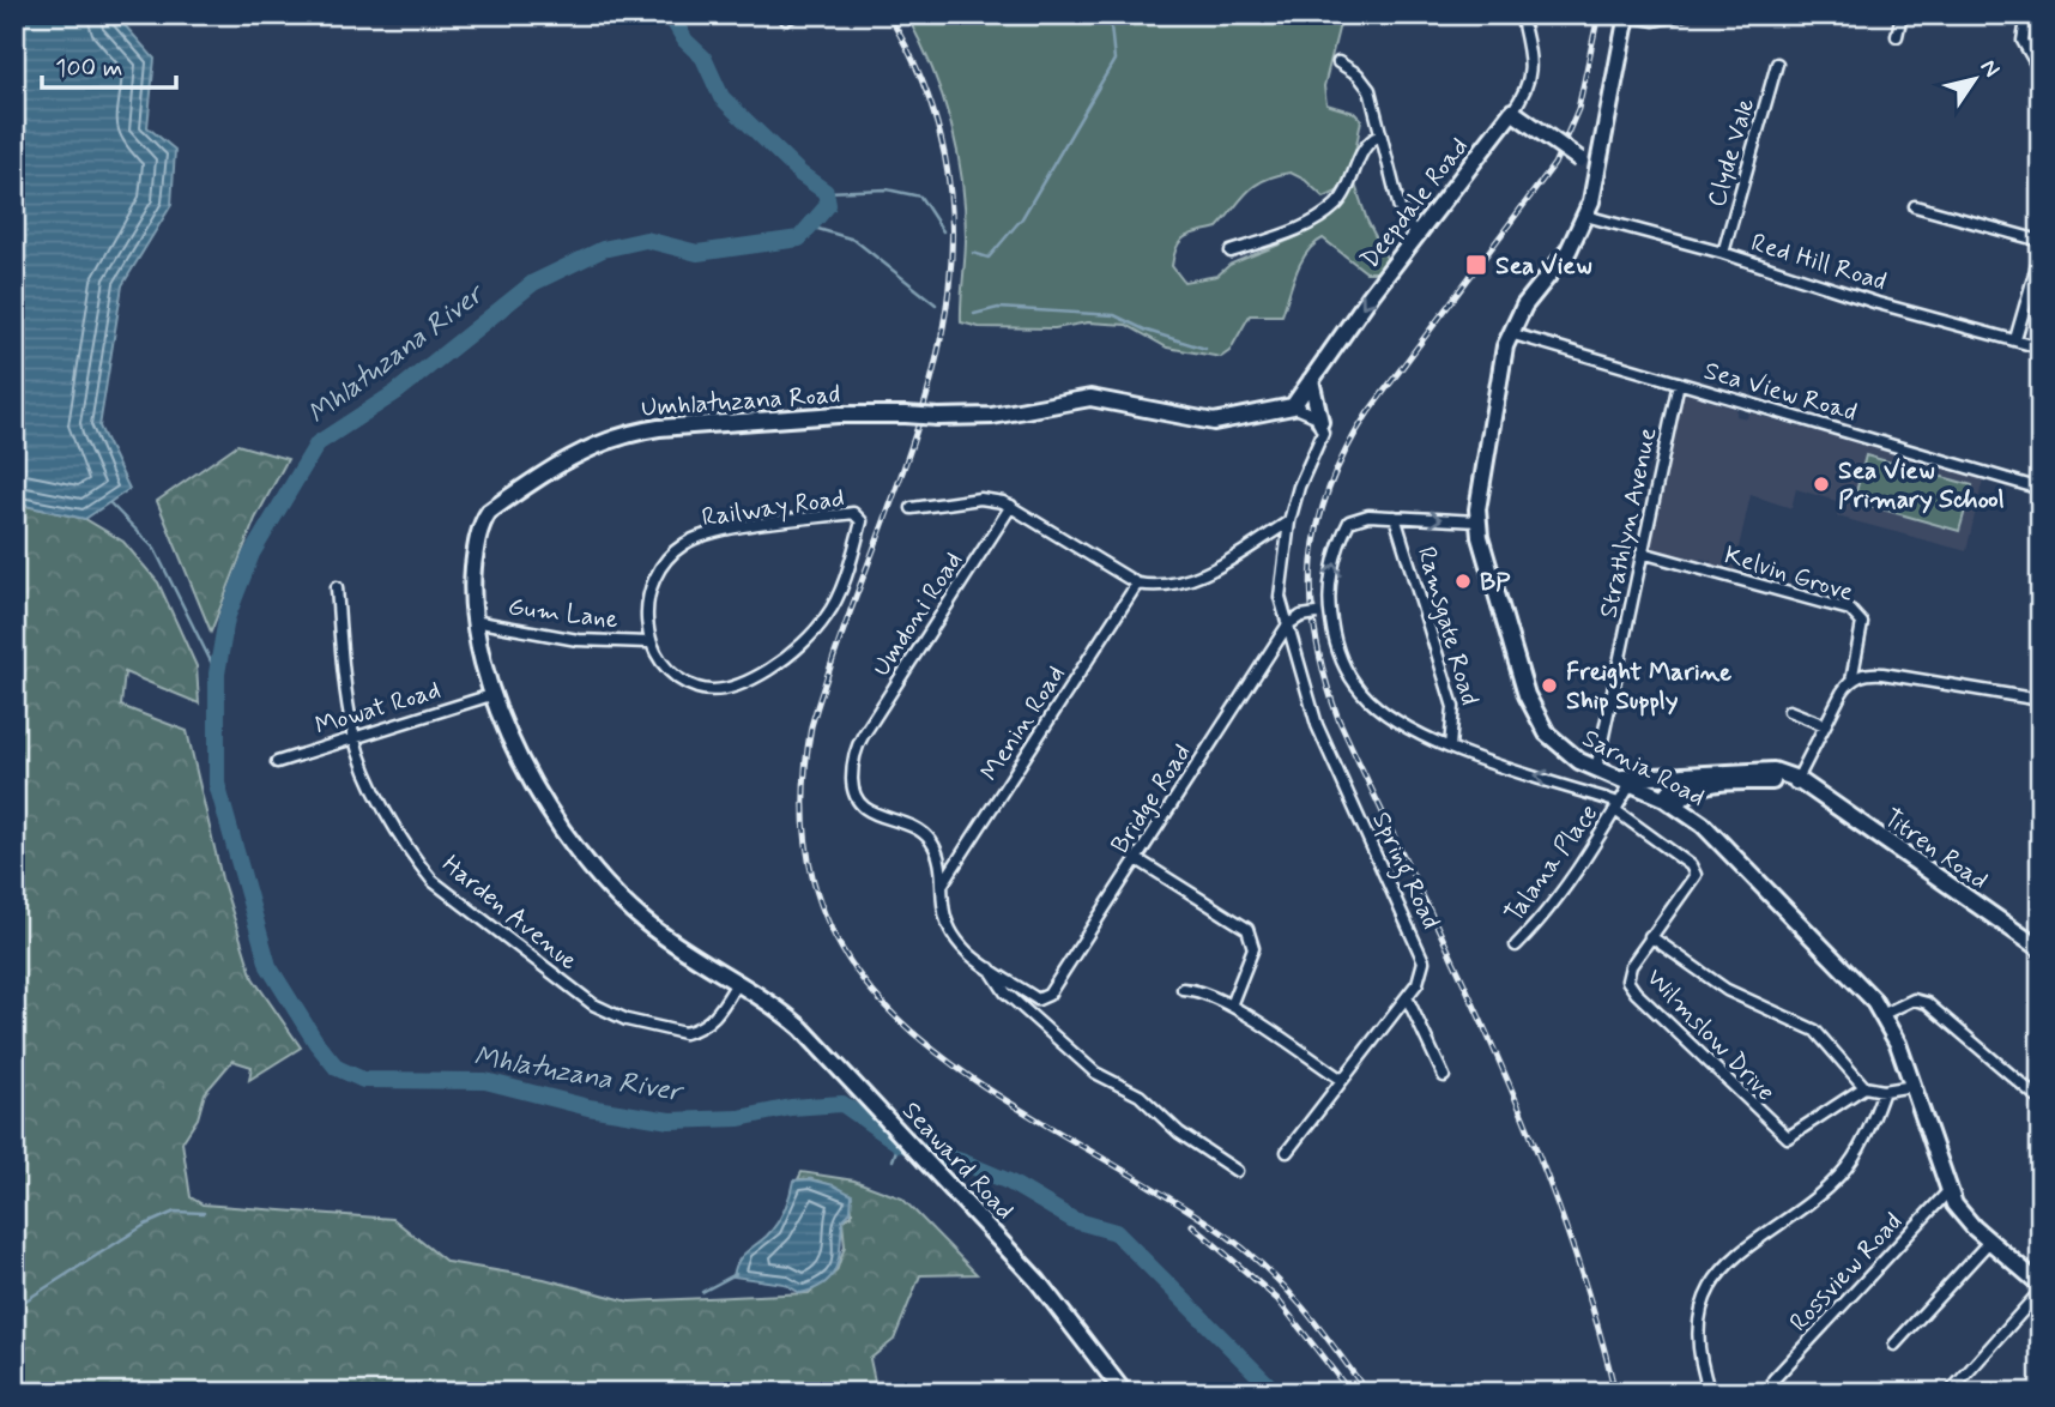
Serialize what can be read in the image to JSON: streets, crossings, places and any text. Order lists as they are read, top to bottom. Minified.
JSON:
{"streets":{"street":["Clyde Vale","Deepdale Road","Red Hill Road","Sea View Road","Umhlatuzana Road","Railway Road","Strathlyn Avenue","Kelvin Grove","Gum Lane","Umdoni Road","Ramsgate Road","Mowat Road","Menin Road","Sarnia Road","Bridge Road","Titren Road","Talana Place","Spring Road","Harden Avenue","Wilmslow Drive","Seaward Road","Rossview Road"]},"crossings":[["Clyde Vale","Red Hill Road"],["Deepdale Road","Umhlatuzana Road"],["Red Hill Road","Sarnia Road"],["Sea View Road","Strathlyn Avenue"],["Sea View Road","Sarnia Road"],["Umhlatuzana Road","Gum Lane"],["Umhlatuzana Road","Mowat Road"],["Umhlatuzana Road","Harden Avenue"],["Umhlatuzana Road","Seaward Road"],["Railway Road","Gum Lane"],["Strathlyn Avenue","Kelvin Grove"],["Strathlyn Avenue","Sarnia Road"],["Umdoni Road","Menin Road"],["Mowat Road","Harden Avenue"],["Sarnia Road","Titren Road"],["Sarnia Road","Talana Place"],["Sarnia Road","Rossview Road"],["Bridge Road","Spring Road"],["Titren Road","Talana Place"],["Talana Place","Wilmslow Drive"],["Harden Avenue","Seaward Road"]],"water":["Mhlatuzana River"],"places":{"transit":["Sea View"],"other":["Sea View Primary School","BP","Freight Marine Ship Supply"]},"scale_bar":"100 m","north":"top right"}
